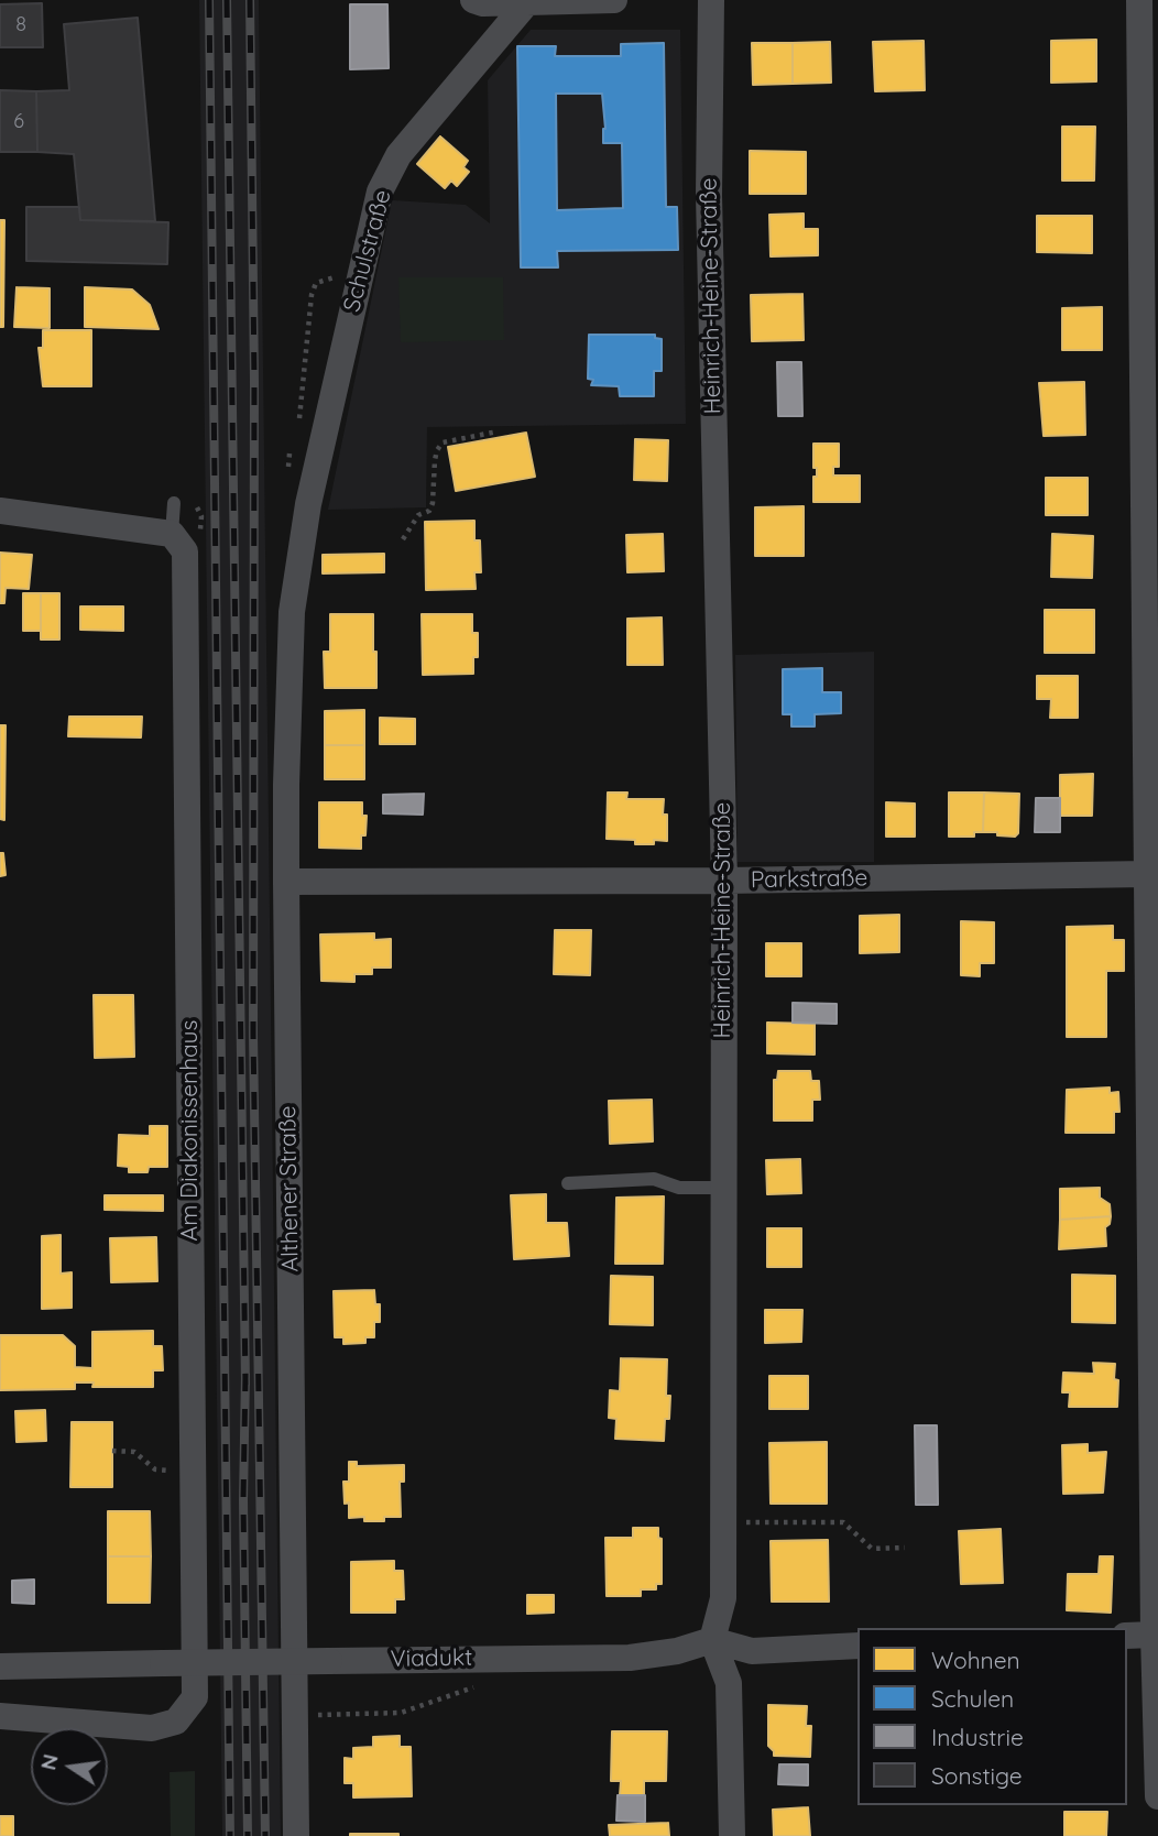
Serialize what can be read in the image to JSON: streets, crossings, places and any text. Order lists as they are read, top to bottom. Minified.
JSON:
{"streets":{"street":["Schulstraße","Heinrich-Heine-Straße","Parkstraße","Am Diakonissenhaus","Althener Straße","Viadukt"]},"crossings":[["Schulstraße","Althener Straße"],["Heinrich-Heine-Straße","Parkstraße"],["Heinrich-Heine-Straße","Viadukt"],["Parkstraße","Althener Straße"]],"house_numbers":["8","6"],"legend":["Wohnen","Schulen","Industrie","Sonstige"],"north":"left"}
